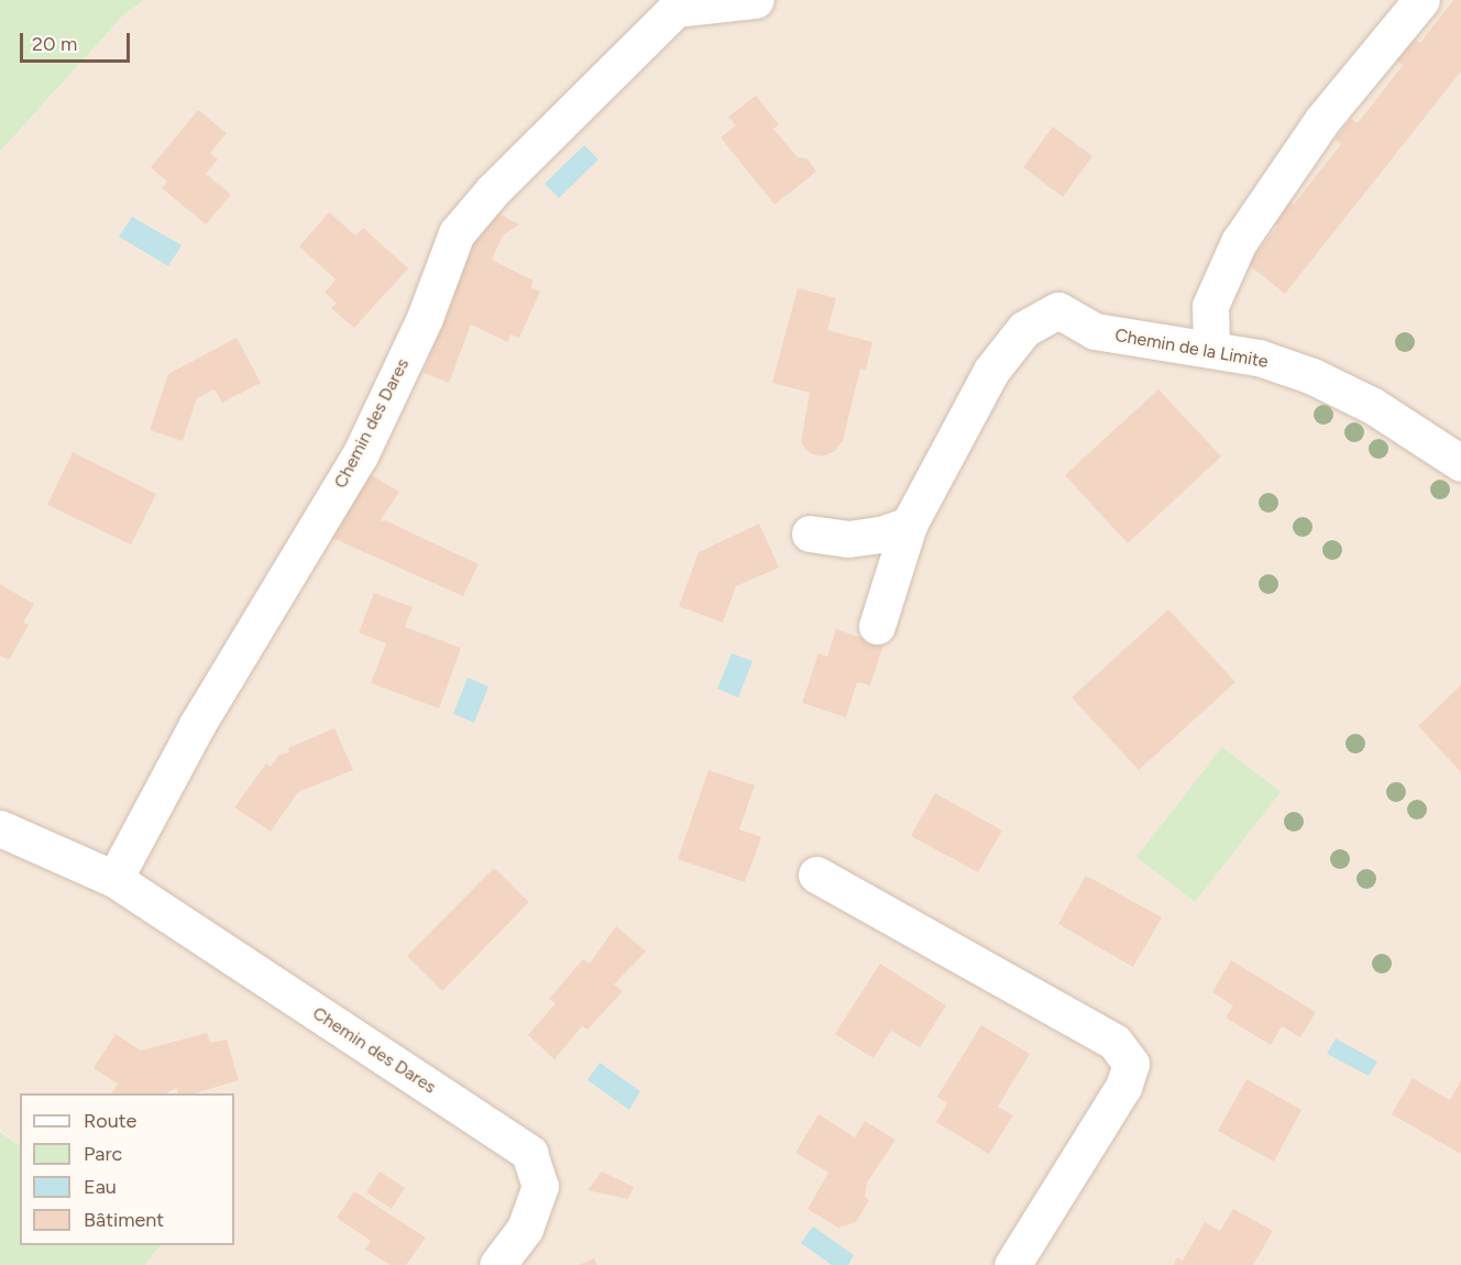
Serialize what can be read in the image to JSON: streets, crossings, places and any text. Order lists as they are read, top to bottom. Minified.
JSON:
{"streets":{"street":["Chemin de la Limite","Chemin des Dares"]},"legend":["Route","Parc","Eau","Bâtiment"],"scale_bar":"20 m"}
